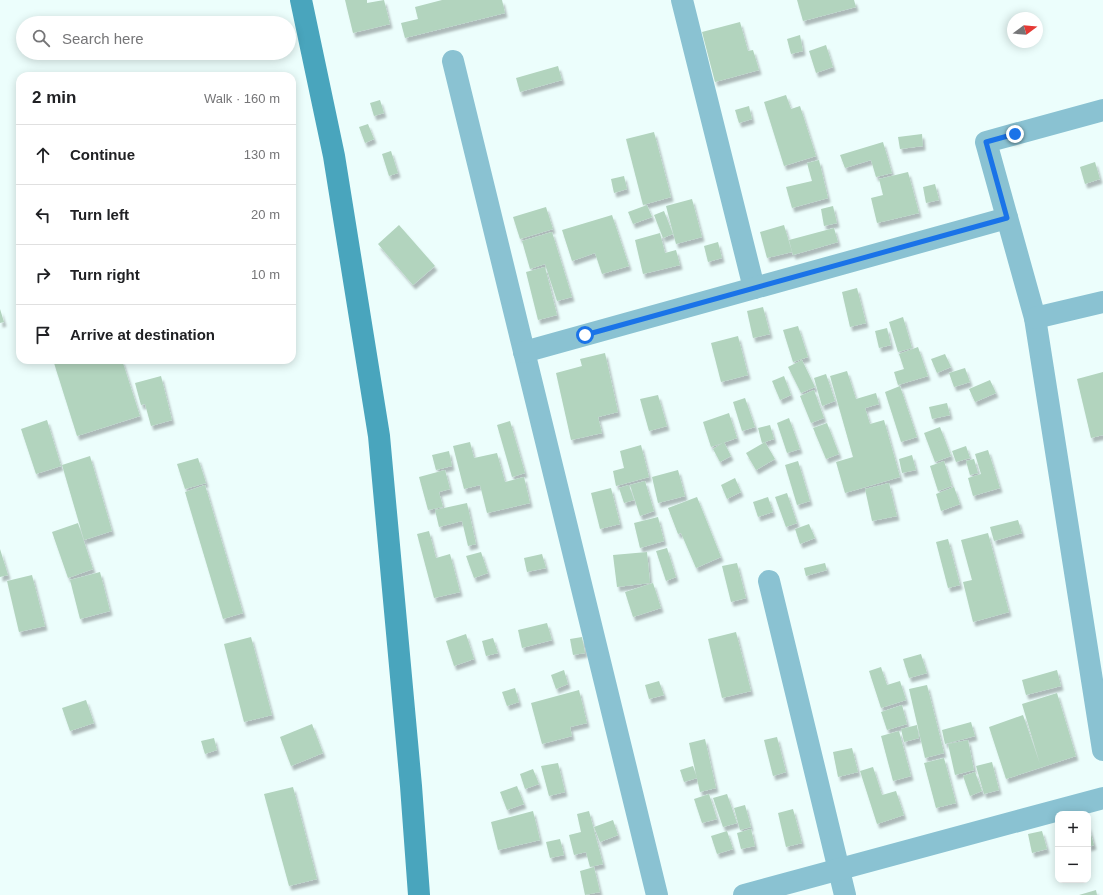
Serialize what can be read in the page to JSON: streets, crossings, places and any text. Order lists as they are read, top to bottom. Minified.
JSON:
{"north":"right","page":{"search":"Search here","heading":["2 min","Walk · 160 m"],"list":[["Continue","130 m"],["Turn left","20 m"],["Turn right","10 m"],"Arrive at destination"],"map_buttons":["+","−"]}}
